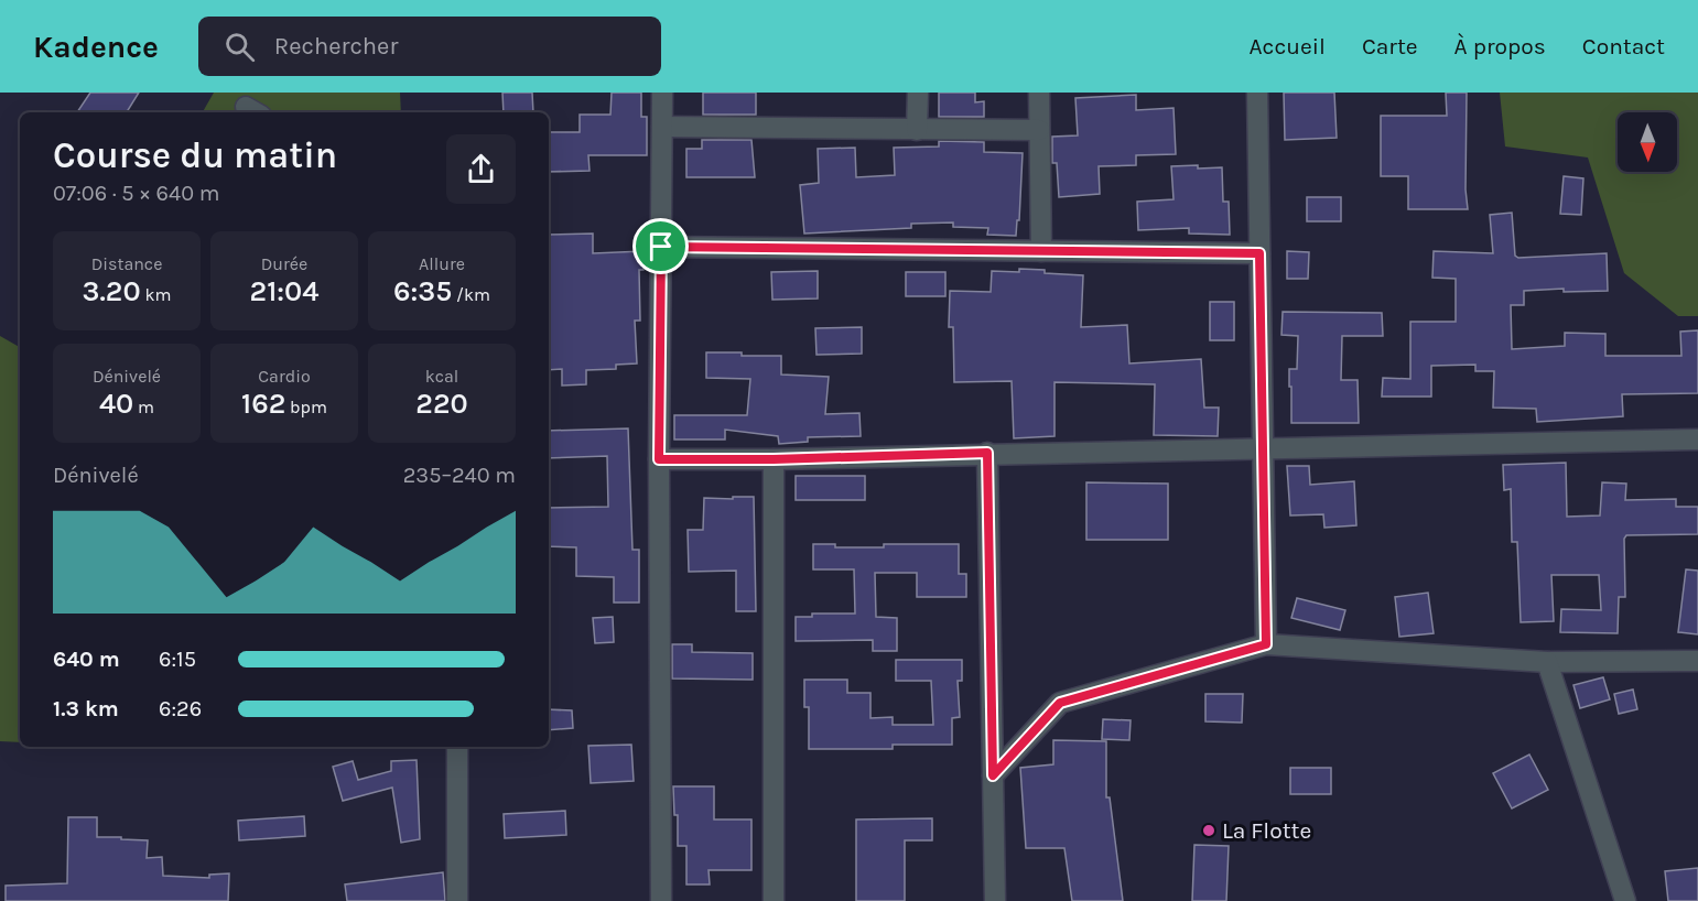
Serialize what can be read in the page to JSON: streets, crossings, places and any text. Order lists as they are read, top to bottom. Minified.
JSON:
{"places":["La Flotte"],"north":"bottom","page":{"header":"Kadence","search":"Rechercher","nav":["Accueil","Carte","À propos","Contact"],"heading":["Course du matin","07:06 · 5 × 640 m"],"stats":[["Distance","3.20 km"],["Durée","21:04"],["Allure","6:35 /km"],["Dénivelé","40 m"],["Cardio","162 bpm"],["kcal","220"]],"chart":["Dénivelé","235–240 m"],"list":[{"name":"640 m","note":"6:15"},{"name":"1.3 km","note":"6:26"}]}}
